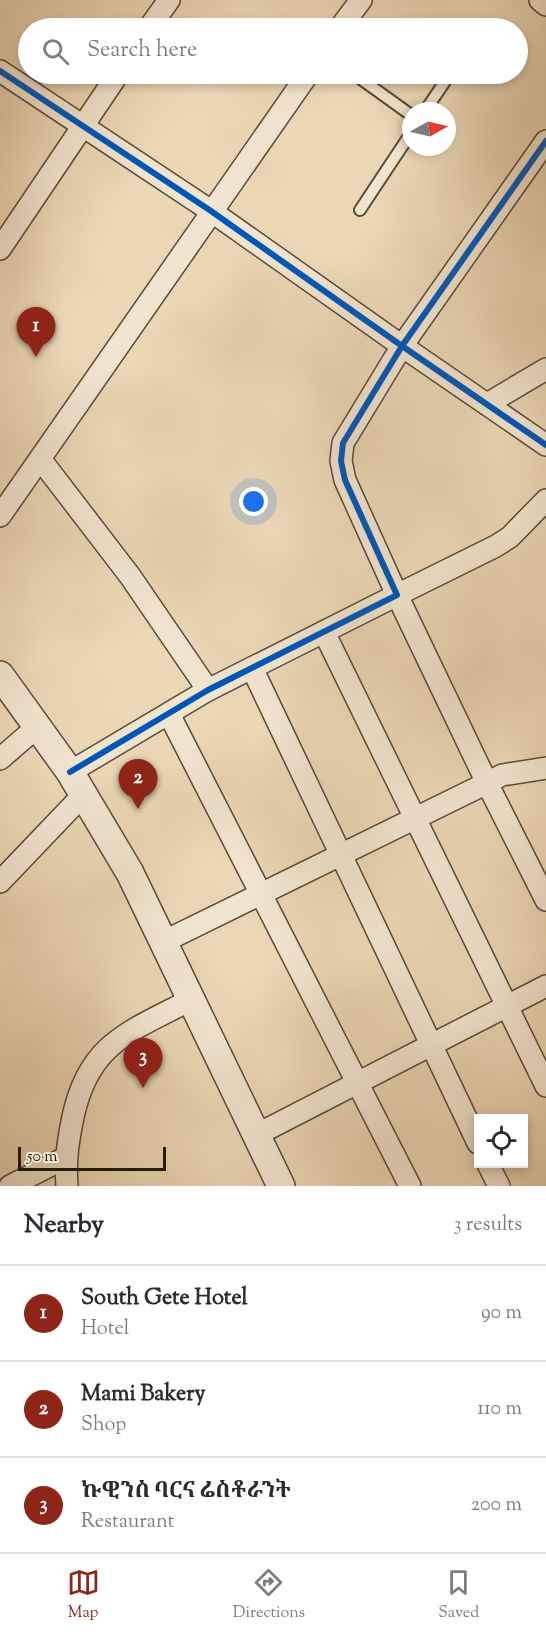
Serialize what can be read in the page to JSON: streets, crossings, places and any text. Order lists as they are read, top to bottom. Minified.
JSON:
{"scale_bar":"50 m","north":"right","page":{"search":"Search here","pins":["1","2","3"],"scale":"50 m","heading":["Nearby","3 results"],"list":[{"mark":"1","name":"South Gete Hotel","note":"Hotel","value":"90 m"},{"mark":"2","name":"Mami Bakery","note":"Shop","value":"110 m"},{"mark":"3","name":"ኩዊንስ ባርና ሬስቶራንት","note":"Restaurant","value":"200 m"}],"nav":["Map","Directions","Saved"]}}
